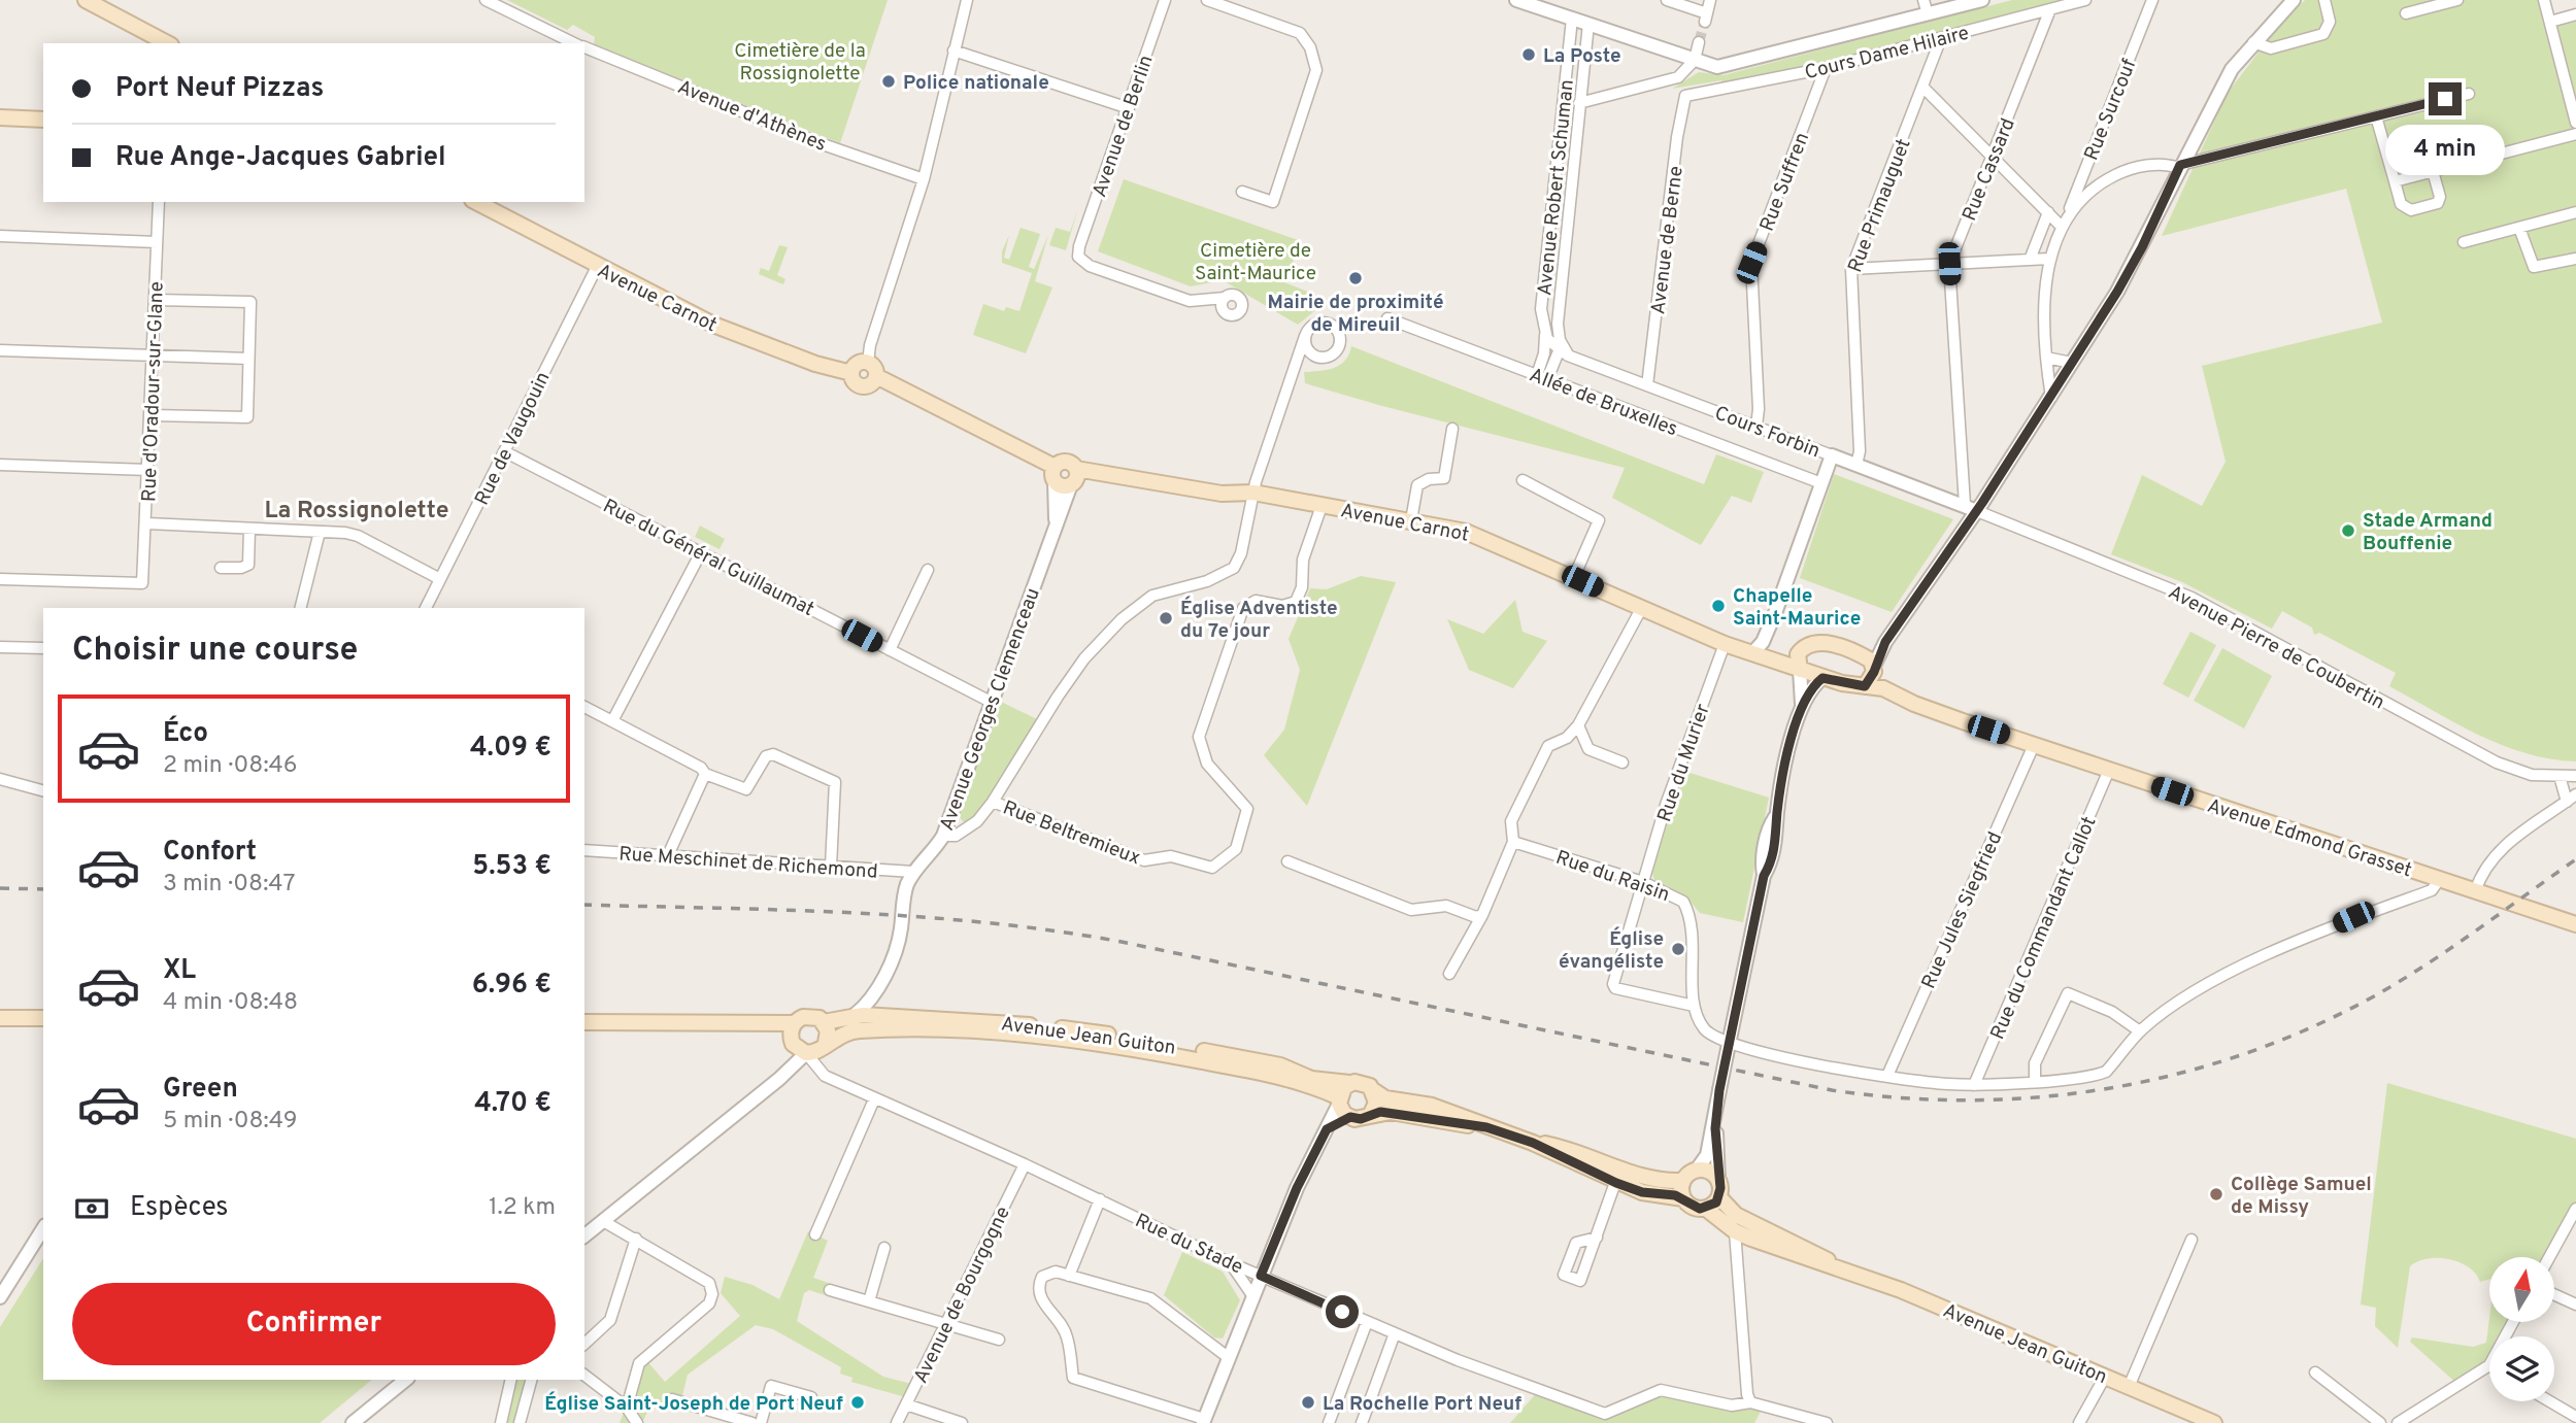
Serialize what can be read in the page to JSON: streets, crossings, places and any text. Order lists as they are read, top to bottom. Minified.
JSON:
{"streets":{"main road":["Avenue Carnot","Avenue Edmond Grasset","Avenue Jean Guiton"],"street":["Cours Dame Hilaire","Rue Surcouf","Avenue d'Athènes","Avenue de Berlin","Rue Cassard","Rue Suffren","Avenue Robert Schuman","Rue Primauguet","Avenue de Berne","Rue d'Oradour-sur-Glane","Allée de Bruxelles","Cours Forbin","Rue de Vaugouin","Rue du Général Guillaumat","Avenue Pierre de Coubertin","Avenue Georges Clemenceau","Rue du Murier","Rue Beltremieux","Rue Meschinet de Richemond","Rue du Raisin","Rue Jules Siegfried","Rue du Commandant Callot","Rue du Stade","Avenue de Bourgogne"]},"crossings":[["Cours Dame Hilaire","Rue Cassard"],["Cours Dame Hilaire","Rue Suffren"],["Cours Dame Hilaire","Avenue Robert Schuman"],["Cours Dame Hilaire","Rue Primauguet"],["Cours Dame Hilaire","Avenue de Berne"],["Rue Cassard","Cours Forbin"],["Rue Cassard","Avenue Pierre de Coubertin"],["Rue Suffren","Cours Forbin"],["Avenue Robert Schuman","Allée de Bruxelles"],["Avenue Robert Schuman","Cours Forbin"],["Rue Primauguet","Cours Forbin"],["Avenue de Berne","Cours Forbin"],["Avenue Carnot","Rue de Vaugouin"],["Avenue Carnot","Avenue Georges Clemenceau"],["Avenue Carnot","Rue du Murier"],["Avenue Carnot","Rue Beltremieux"],["Avenue Carnot","Avenue Edmond Grasset"],["Cours Forbin","Avenue Pierre de Coubertin"],["Rue de Vaugouin","Rue du Général Guillaumat"],["Rue du Général Guillaumat","Avenue Georges Clemenceau"],["Avenue Georges Clemenceau","Rue Meschinet de Richemond"],["Avenue Georges Clemenceau","Avenue Jean Guiton"],["Rue du Murier","Rue du Raisin"],["Avenue Edmond Grasset","Rue Jules Siegfried"],["Avenue Edmond Grasset","Rue du Commandant Callot"],["Rue du Stade","Avenue de Bourgogne"]],"districts":["La Rossignolette"],"parks":["Cimetière de la Rossignolette","Cimetière de Saint-Maurice"],"places":["La Poste","Police nationale","Mairie de proximité de Mireuil","Stade Armand Bouffenie","Chapelle Saint-Maurice","Église Adventiste du 7e jour","Église évangéliste","Collège Samuel de Missy","Église Saint-Joseph de Port Neuf","La Rochelle Port Neuf"],"north":"top","page":{"banner":["Port Neuf Pizzas","Rue Ange-Jacques Gabriel"],"bubble":"4 min","heading":"Choisir une course","list":[{"name":"Éco","note":"2 min · 08:46","value":"4.09 €"},{"name":"Confort","note":"3 min · 08:47","value":"5.53 €"},{"name":"XL","note":"4 min · 08:48","value":"6.96 €"},{"name":"Green","note":"5 min · 08:49","value":"4.70 €"}],"pay":["Espèces","1.2 km"],"buttons":"Confirmer"}}
